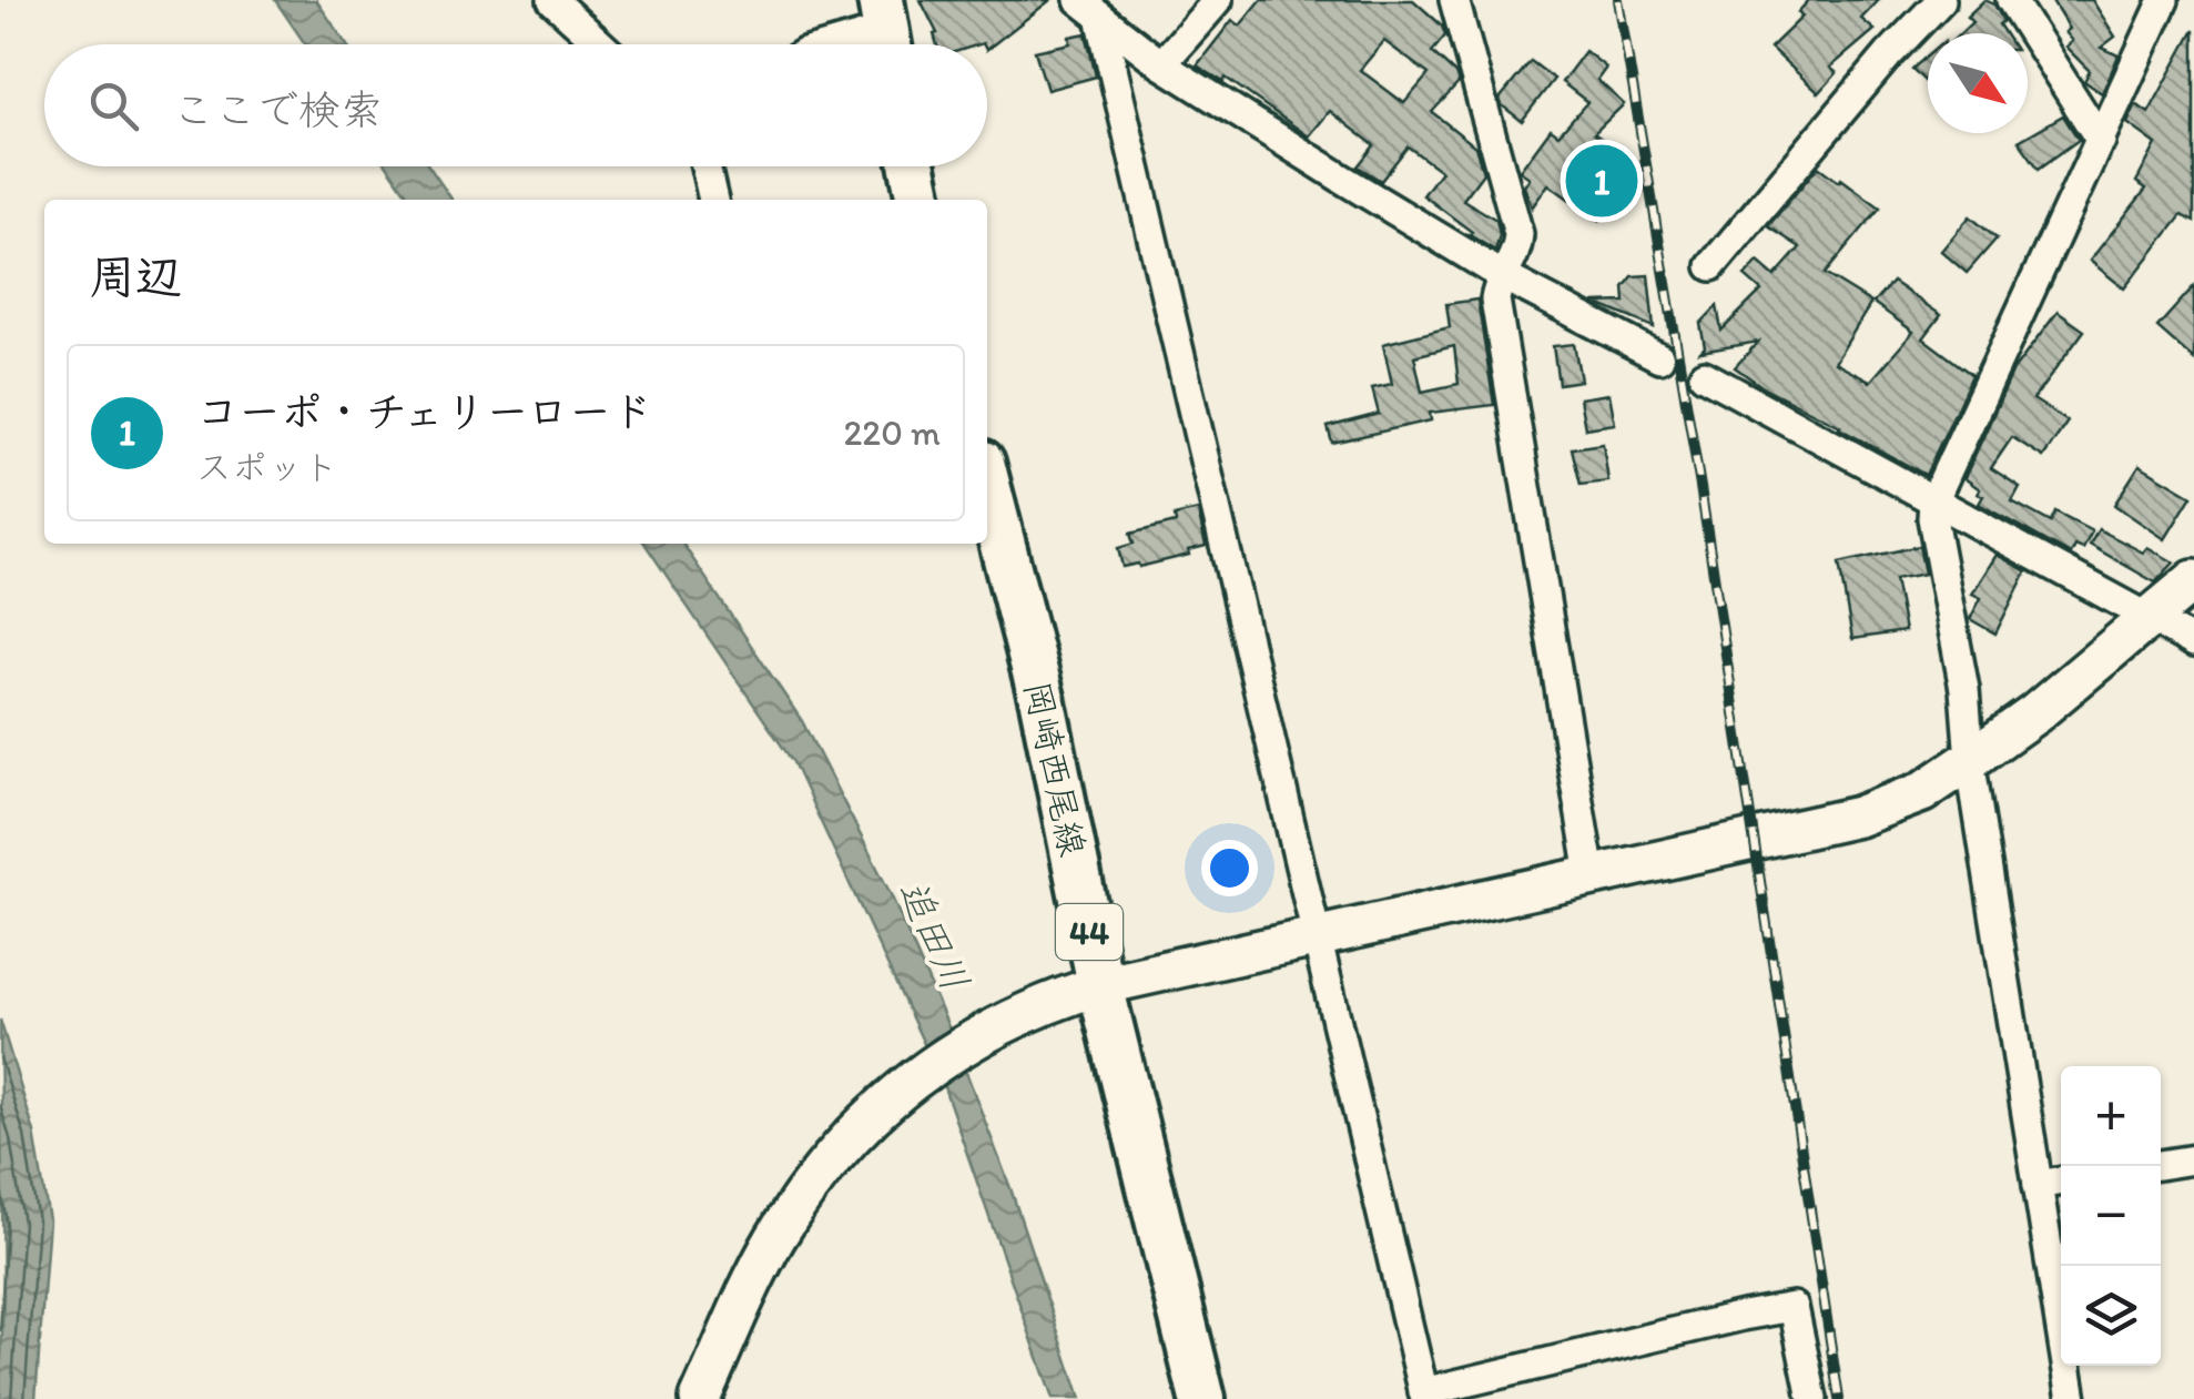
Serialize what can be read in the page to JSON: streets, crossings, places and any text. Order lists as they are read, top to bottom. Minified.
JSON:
{"streets":{"main road":["岡崎西尾線","44"]},"water":["追田川"],"north":"bottom right","page":{"search":"ここで検索","pins":"1","heading":"周辺","list":[{"mark":"1","name":"コーポ・チェリーロード","note":"スポット","value":"220 m"}],"map_buttons":["+","−"]}}
